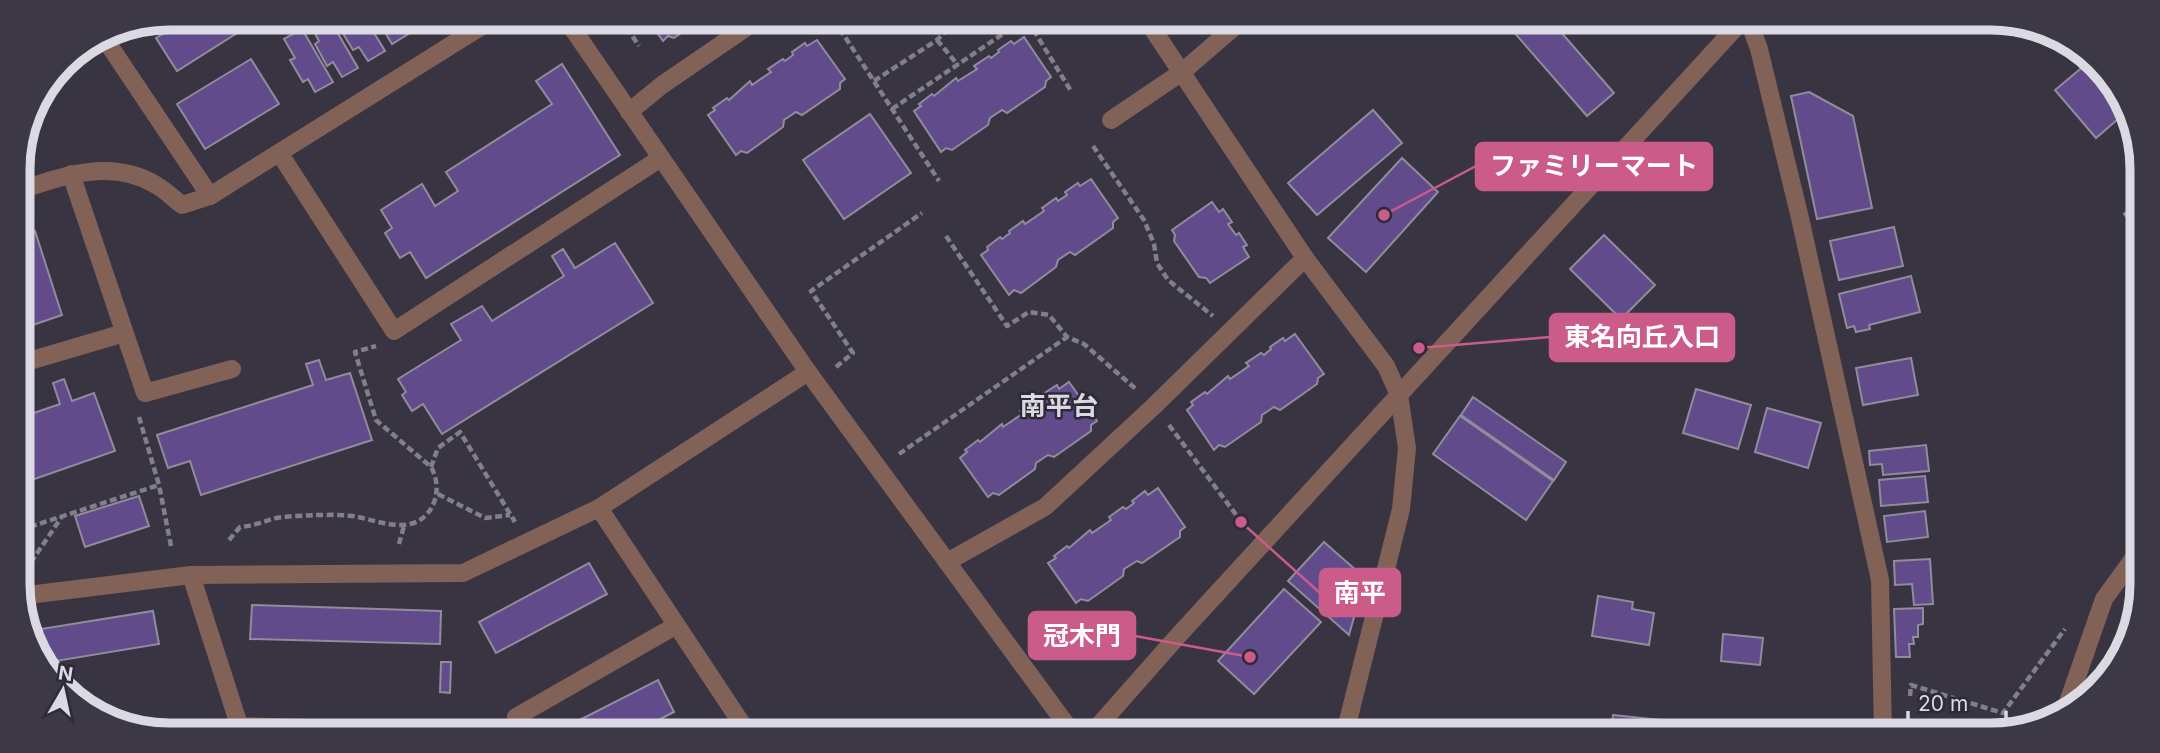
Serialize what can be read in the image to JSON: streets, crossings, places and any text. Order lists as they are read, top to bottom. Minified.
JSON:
{"districts":["南平台"],"places":["ファミリーマート","東名向丘入口","南平","冠木門"],"scale_bar":"20 m","north":"top"}
